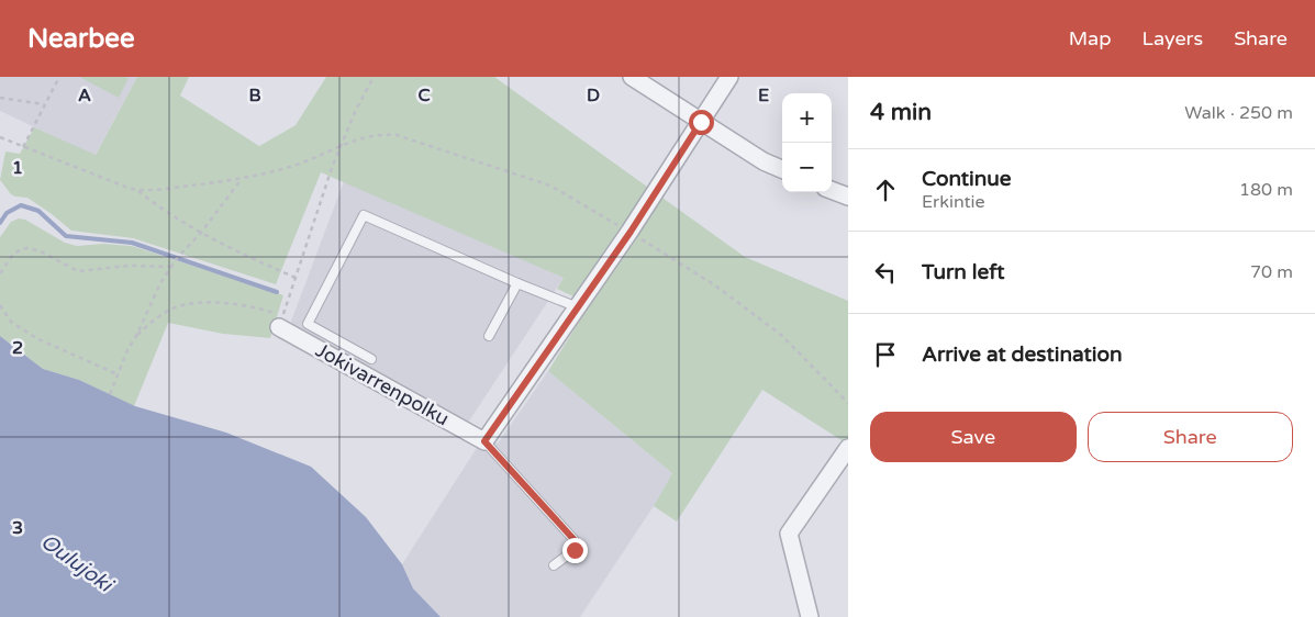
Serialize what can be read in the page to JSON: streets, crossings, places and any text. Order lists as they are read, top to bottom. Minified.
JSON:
{"streets":{"street":["Jokivarrenpolku"]},"water":["Oulujoki"],"page":{"header":"Nearbee","nav":["Map","Layers","Share"],"heading":["4 min","Walk · 250 m"],"map_buttons":["+","−"],"list":[["Continue","Erkintie","180 m"],["Turn left","70 m"],"Arrive at destination"],"buttons":["Save","Share"]},"grid":{"columns":["A","B","C","D","E"],"rows":["1","2","3"]}}
